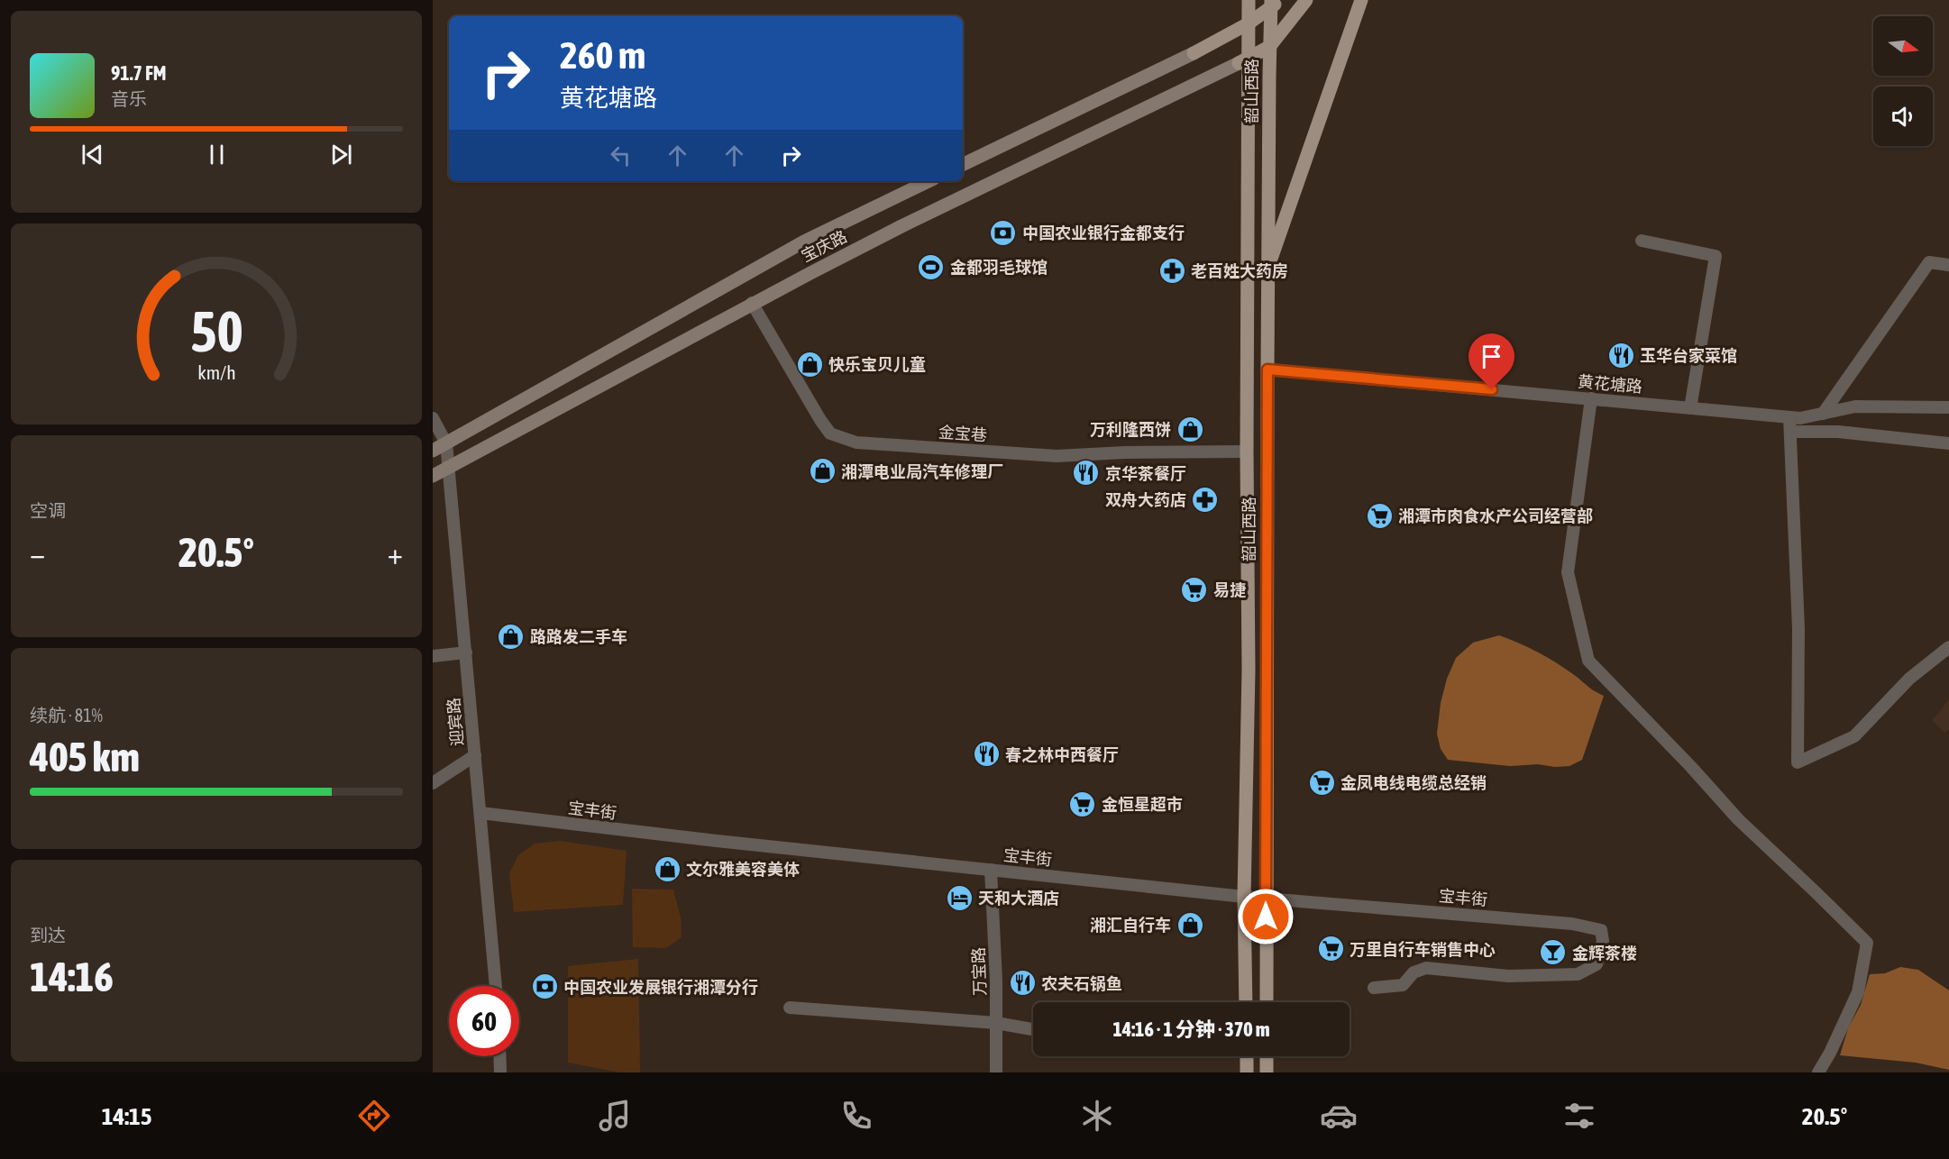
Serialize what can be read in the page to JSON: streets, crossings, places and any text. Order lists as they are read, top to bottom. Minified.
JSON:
{"streets":{"main road":["韶山西路"],"street":["宝庆路","黄花塘路","金宝巷","迎宾路","宝丰街","万宝路"]},"crossings":[["韶山西路","宝庆路"],["韶山西路","黄花塘路"],["韶山西路","金宝巷"],["韶山西路","宝丰街"],["宝庆路","金宝巷"],["宝庆路","迎宾路"],["迎宾路","宝丰街"],["宝丰街","万宝路"]],"places":{"bank":["中国农业银行金都支行","中国农业发展银行湘潭分行"],"sports":["金都羽毛球馆"],"pharmacy":["老百姓大药房","双舟大药店"],"restaurant":["玉华台家菜馆","京华茶餐厅","春之林中西餐厅","农夫石锅鱼"],"shop":["快乐宝贝儿童","万利隆西饼","湘潭电业局汽车修理厂","路路发二手车","文尔雅美容美体","湘汇自行车"],"supermarket":["湘潭市肉食水产公司经营部","易捷","金凤电线电缆总经销","金恒星超市","万里自行车销售中心"],"hotel":["天和大酒店"],"bar":["金辉茶楼"]},"north":"right","page":{"turn":["260 m","黄花塘路"],"song":["91.7 FM","音乐"],"tile":["空调",["续航 · 81%","405 km"],["到达","14:16"]],"heat":["−","20.5°","+"],"limit":"60","trip":"14:16 · 1 分钟 · 370 m","tabs":["14:15","20.5°"],"gauge":["50","km/h"]}}
